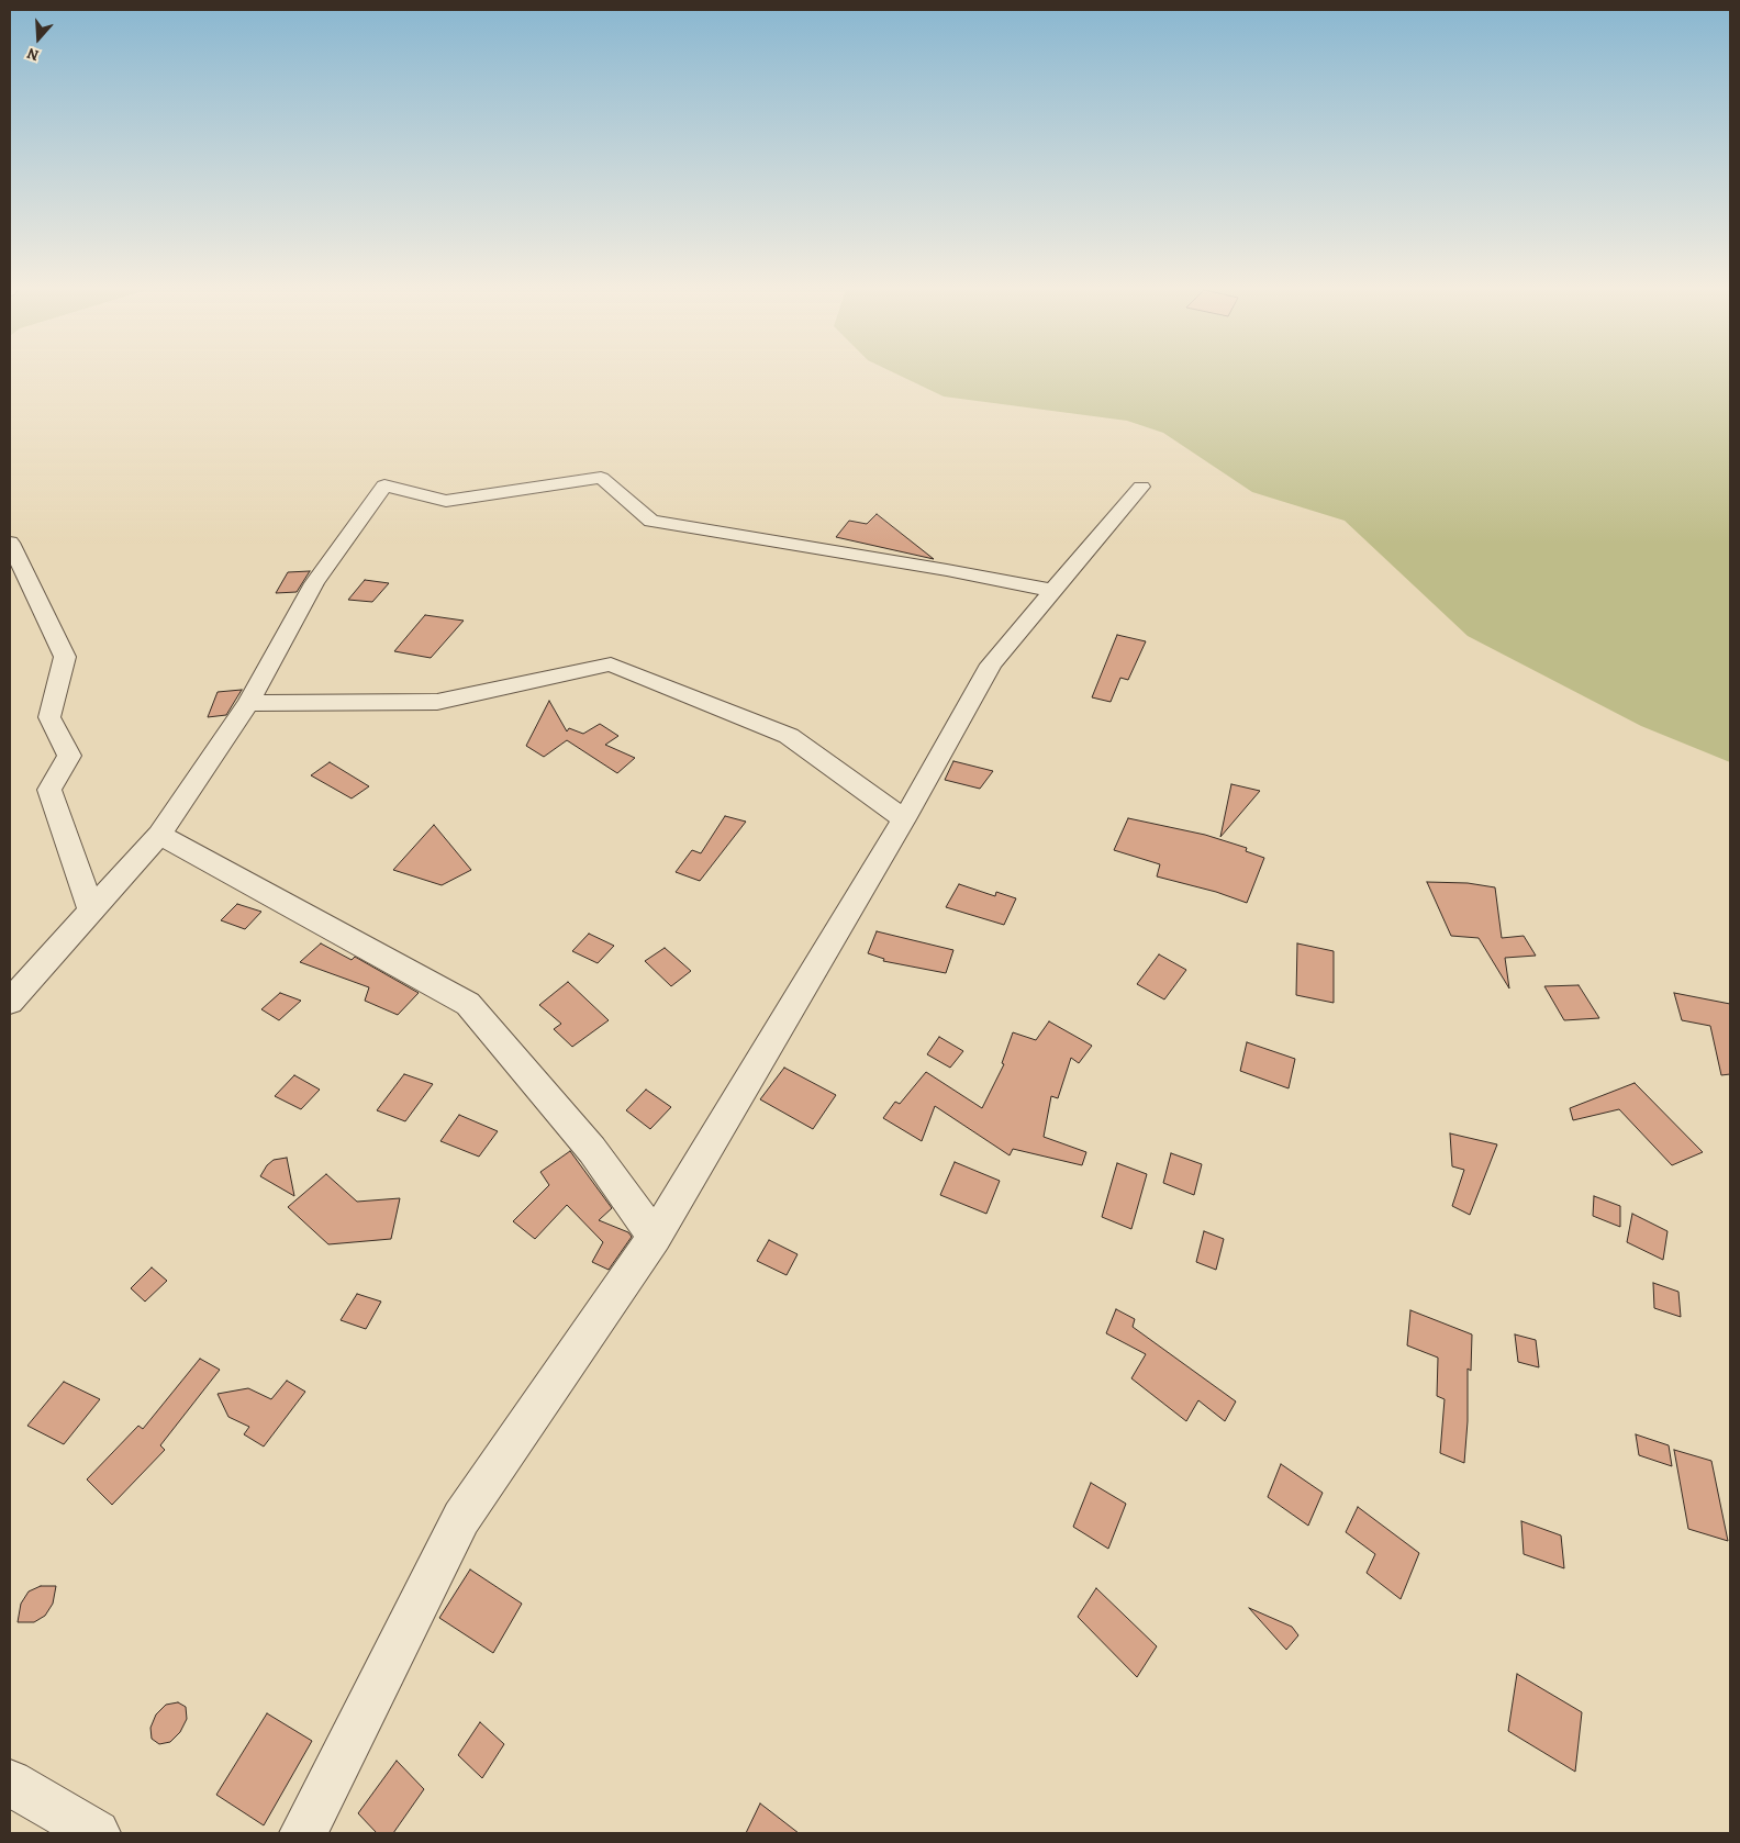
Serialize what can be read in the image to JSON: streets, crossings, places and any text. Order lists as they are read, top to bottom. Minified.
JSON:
{"north":"bottom"}
